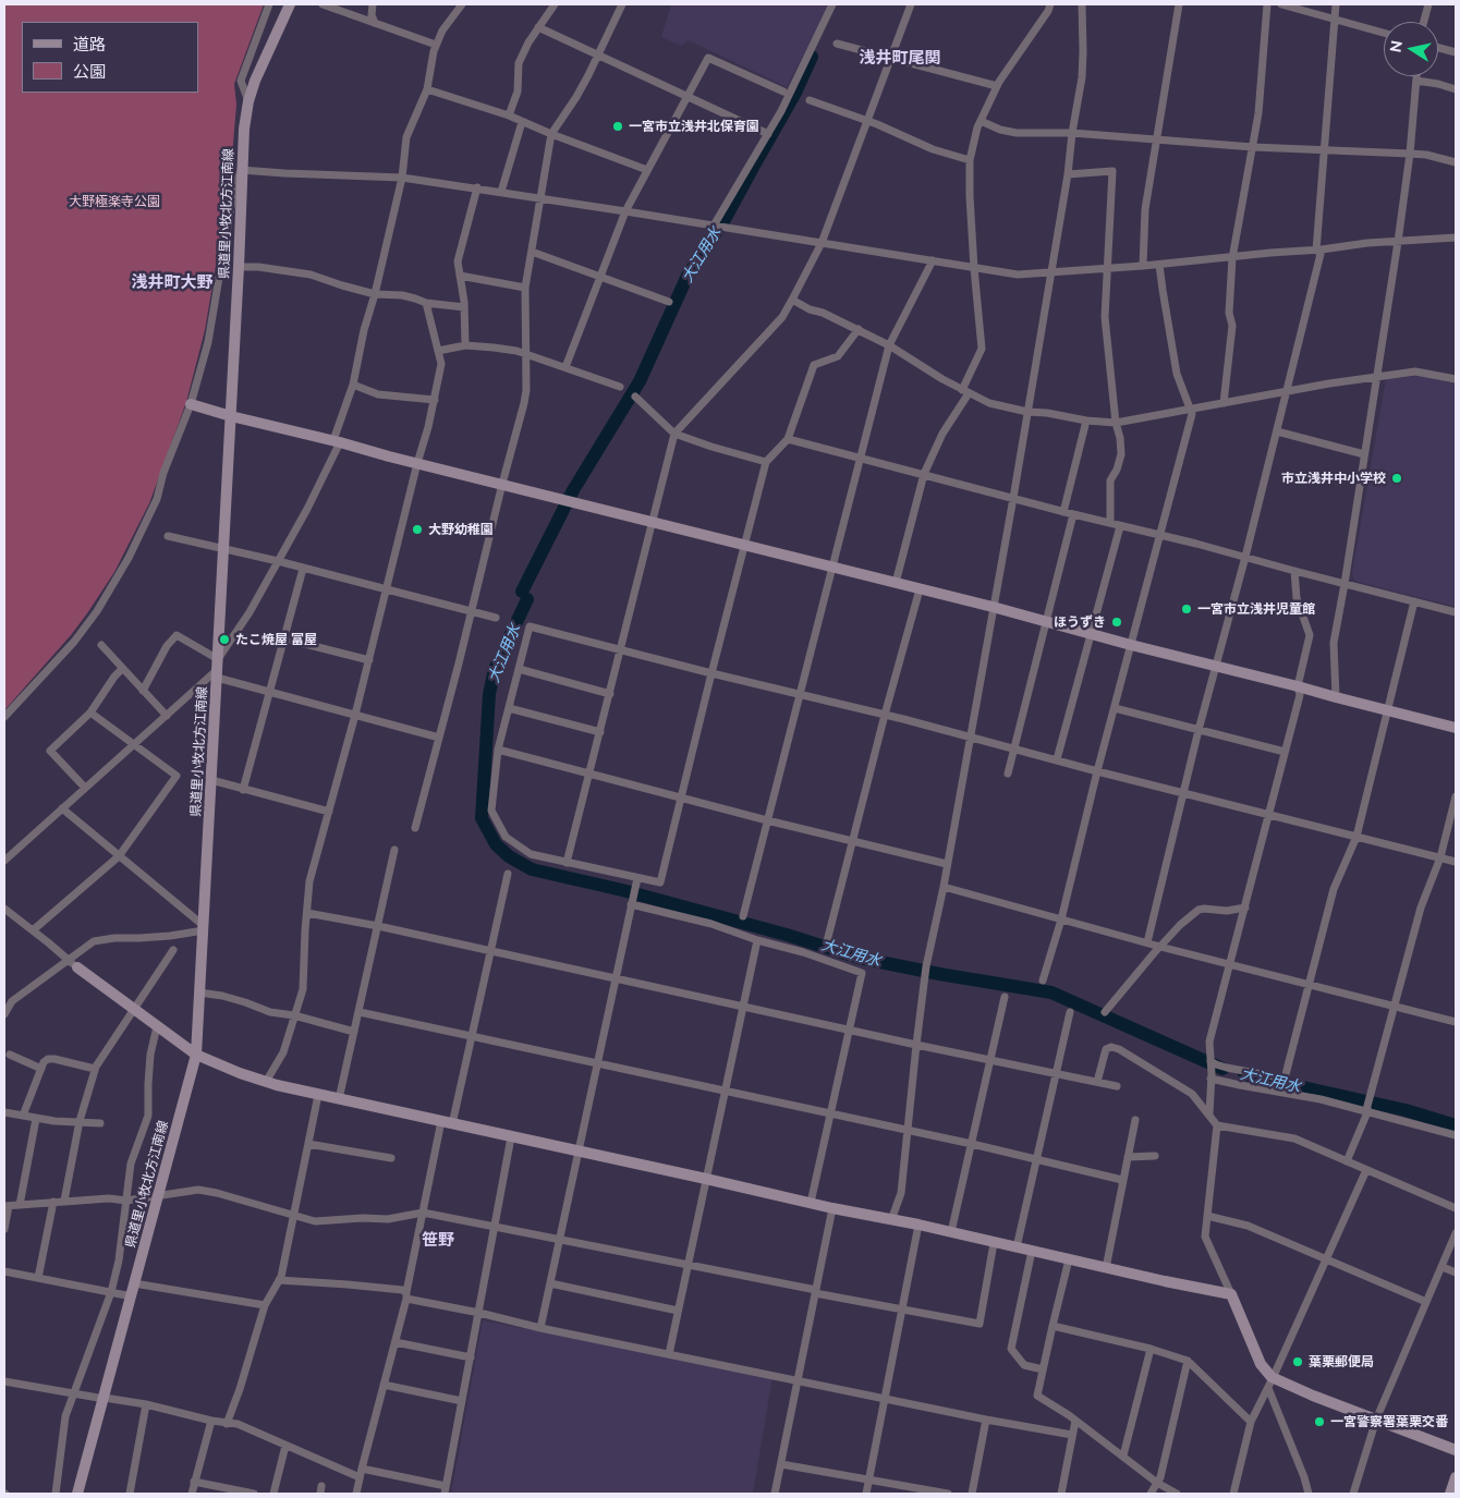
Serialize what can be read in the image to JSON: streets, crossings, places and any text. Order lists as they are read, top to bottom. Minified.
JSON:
{"streets":{"street":["県道里小牧北方江南線"]},"districts":["浅井町尾関","浅井町大野","笹野"],"water":["大江用水"],"parks":["大野極楽寺公園"],"places":["一宮市立浅井北保育園","市立浅井中小学校","大野幼稚園","一宮市立浅井児童館","ほうずき","たこ焼屋 富屋","葉栗郵便局","一宮警察署葉栗交番"],"legend":["道路","公園"],"north":"left"}
